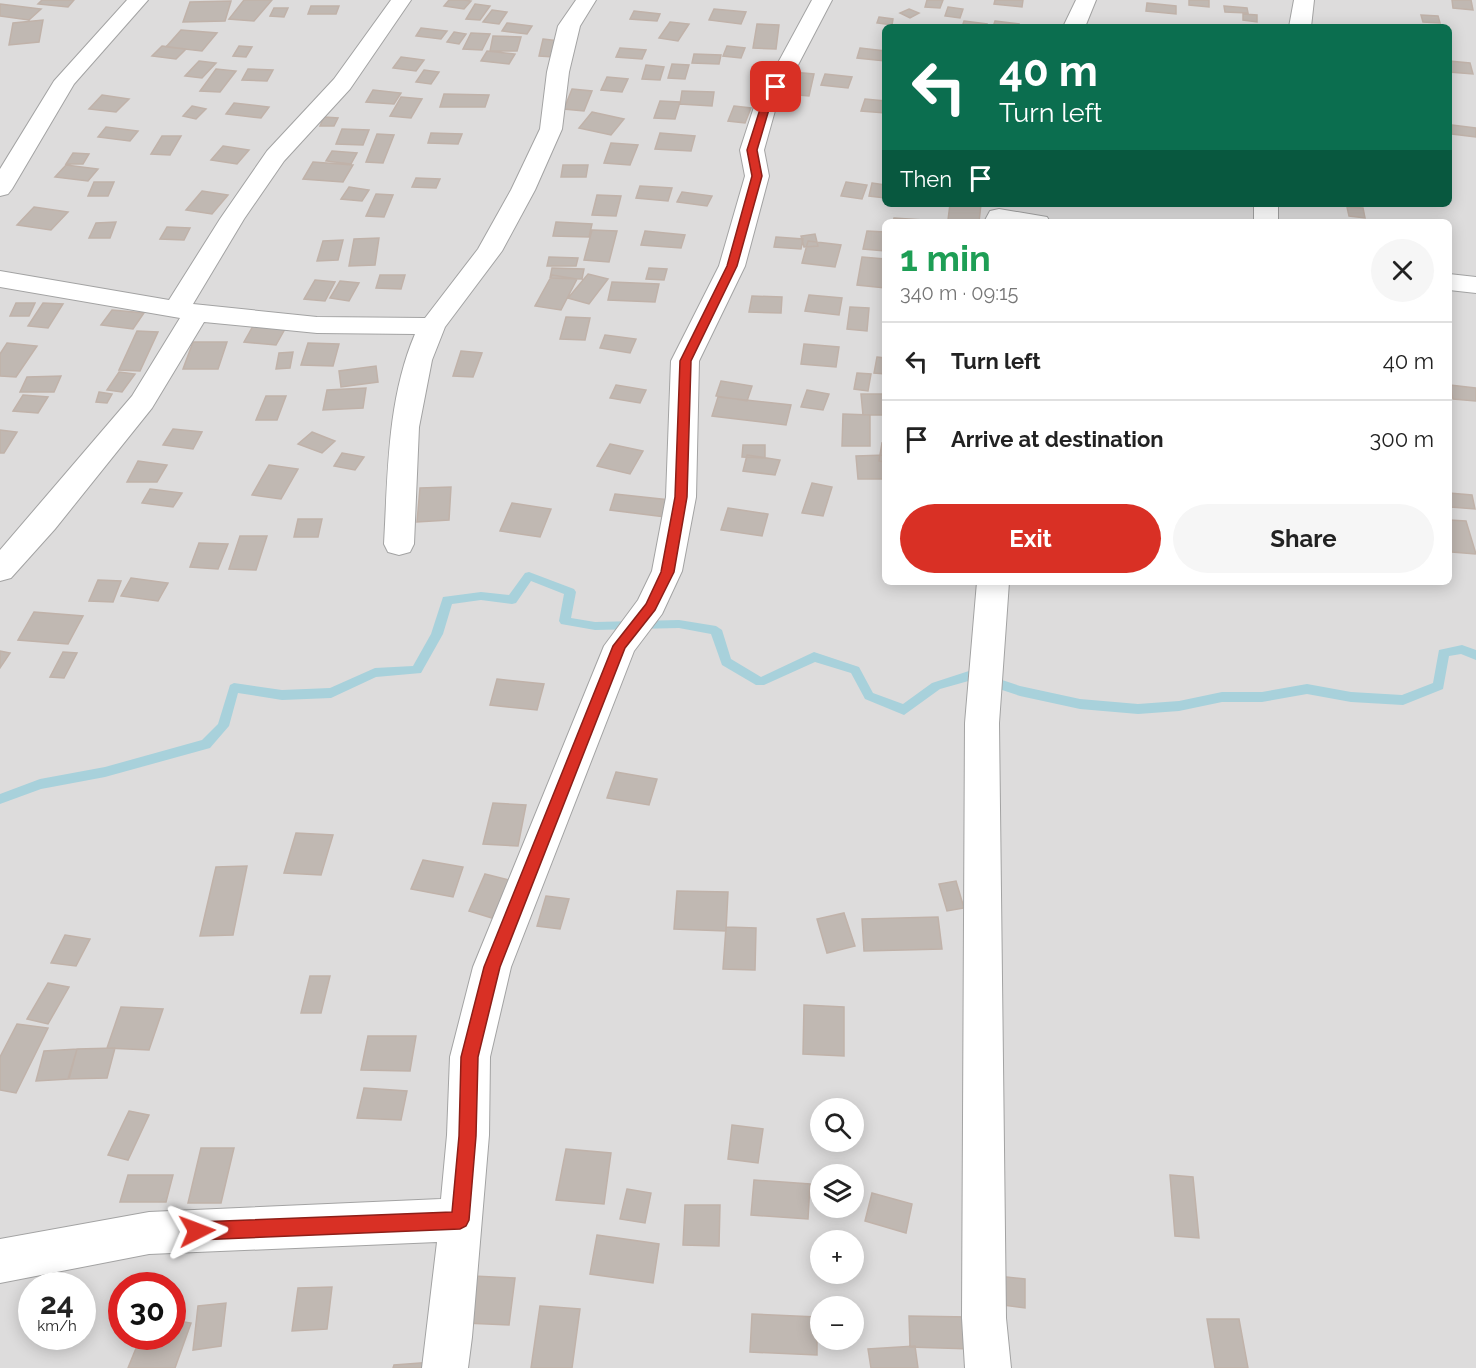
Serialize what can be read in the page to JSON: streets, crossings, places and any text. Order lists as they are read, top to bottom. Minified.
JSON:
{"page":{"turn":["40 m","Turn left"],"then":"Then","heading":["1 min","340 m · 09:15"],"list":[{"name":"Turn left","value":"40 m"},{"name":"Arrive at destination","value":"300 m"}],"buttons":["Exit","Share"],"map_buttons":["+","−"],"speed":"24 km/h","limit":"30"}}
